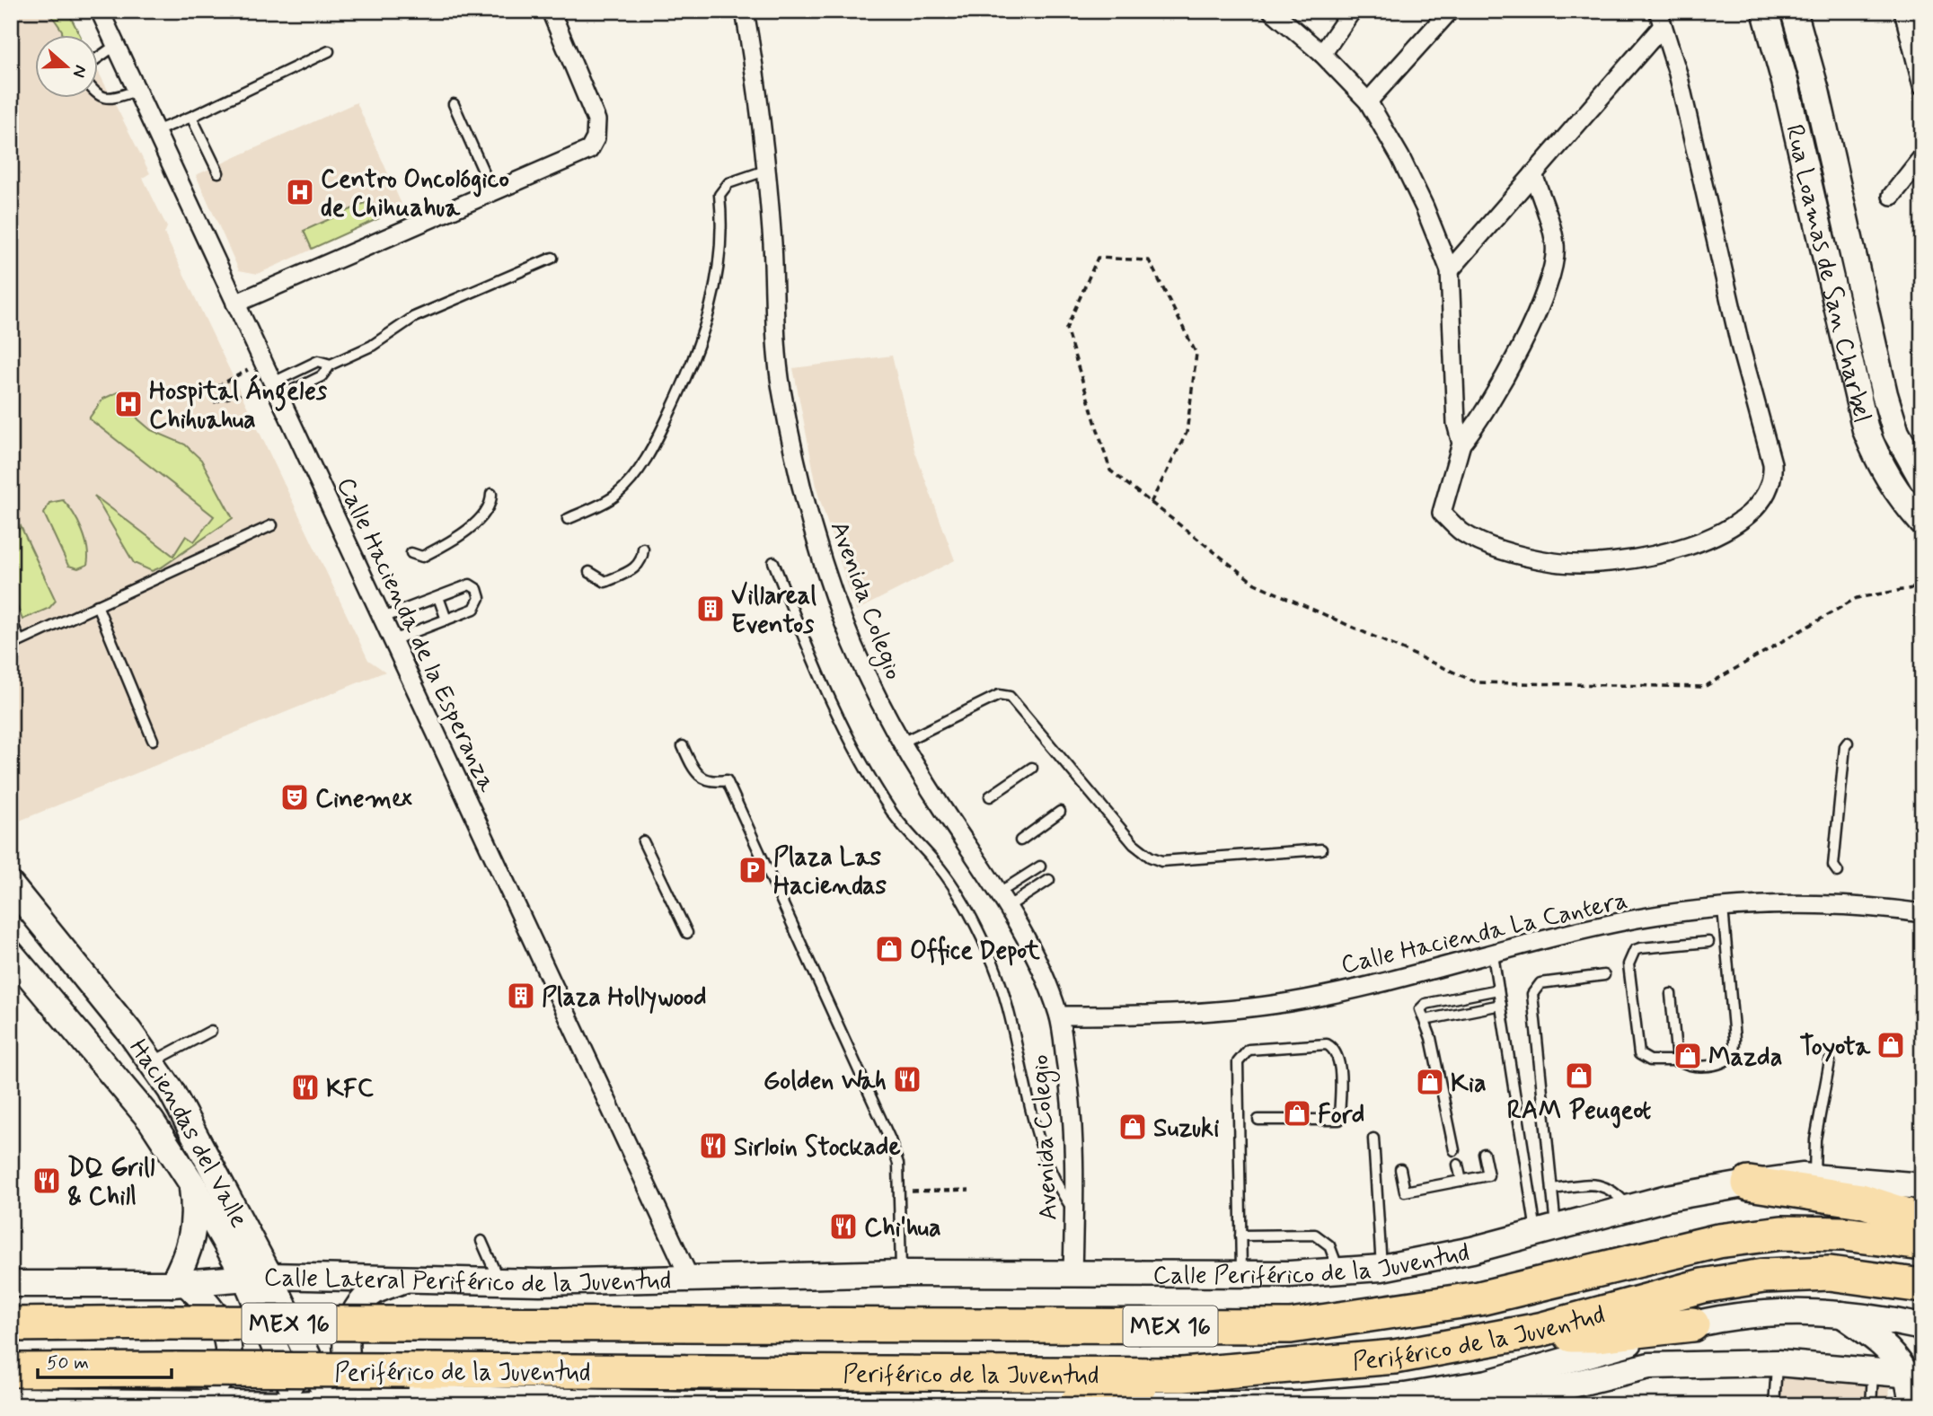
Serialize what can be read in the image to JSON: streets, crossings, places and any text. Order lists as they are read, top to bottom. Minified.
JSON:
{"streets":{"highway":["MEX 16","Periférico de la Juventud"],"main road":["Rua Loamas de San Charbel","Haciendas del Valle","Calle Periférico de la Juventud","Calle Lateral Periférico de la Juventud"],"street":["Avenida Colegio","Calle Hacienda de la Esperanza","Calle Hacienda La Cantera"]},"crossings":[["Avenida Colegio","Calle Hacienda La Cantera"],["Avenida Colegio","Calle Periférico de la Juventud"],["Calle Hacienda de la Esperanza","Calle Periférico de la Juventud"],["Calle Hacienda de la Esperanza","Calle Lateral Periférico de la Juventud"],["Haciendas del Valle","Calle Lateral Periférico de la Juventud"],["Calle Periférico de la Juventud","Calle Lateral Periférico de la Juventud"]],"places":{"hospital":["Centro Oncológico de Chihuahua","Hospital Ángeles Chihuahua"],"building":["Villareal Eventos","Plaza Hollywood"],"theatre":["Cinemex"],"parking":["Plaza Las Haciendas"],"shop":["Office Depot","Toyota","Mazda","RAM Peugeot","Kia","Ford","Suzuki"],"restaurant":["Golden Wah","KFC","Sirloin Stockade","DQ Grill & Chill","Chi'hua"]},"scale_bar":"50 m","north":"right"}
